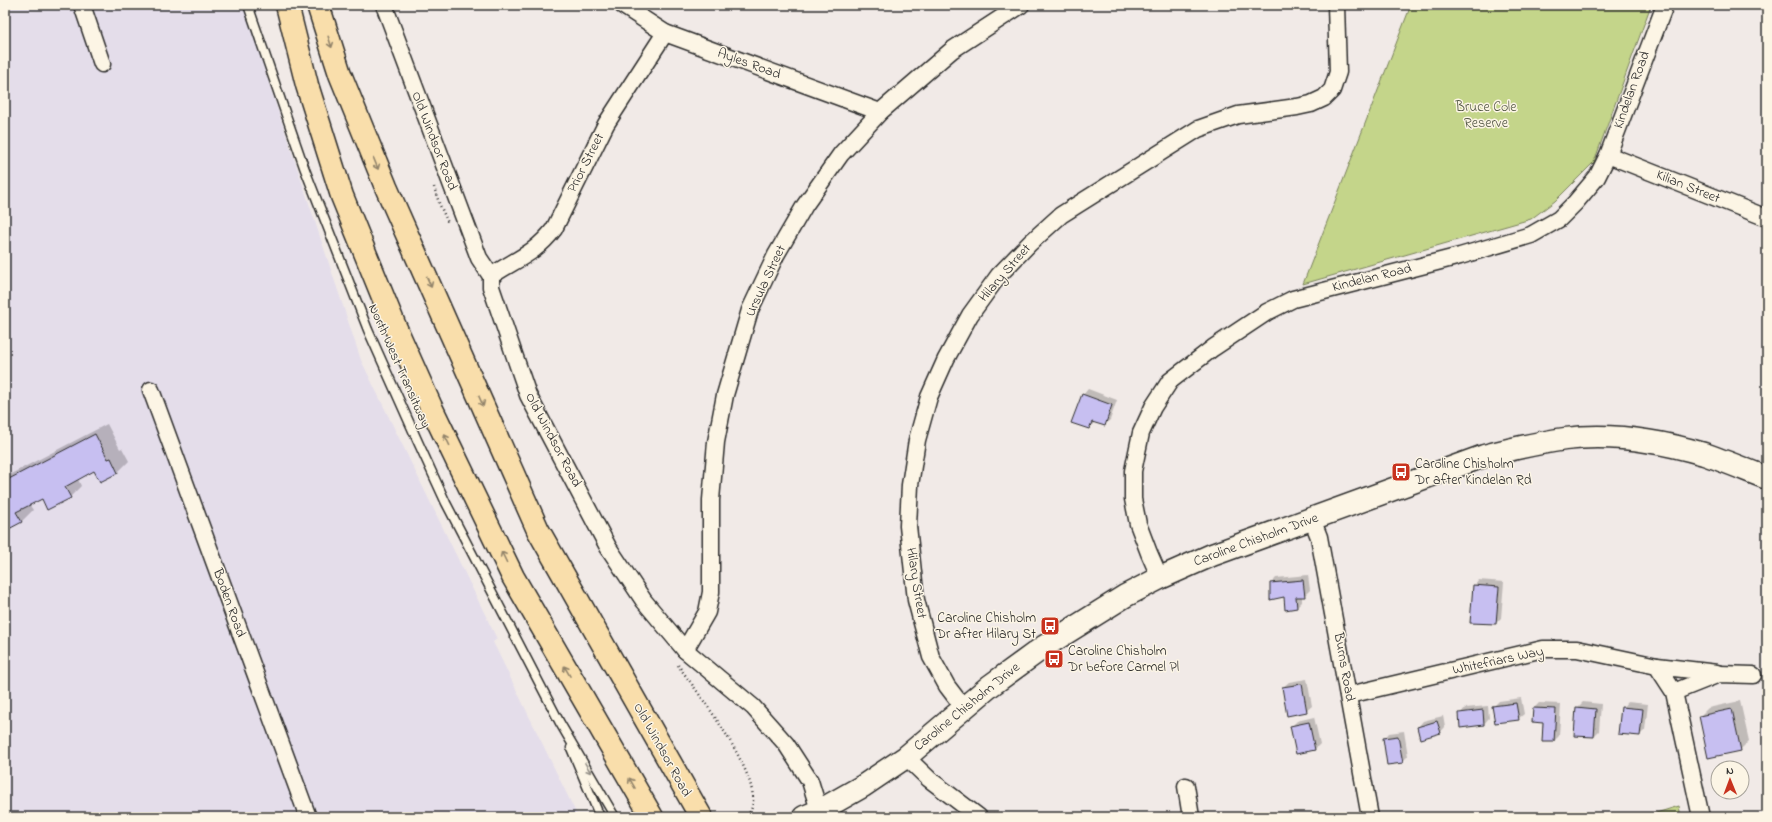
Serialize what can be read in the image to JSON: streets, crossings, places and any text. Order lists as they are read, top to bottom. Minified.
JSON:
{"streets":{"highway":["Old Windsor Road"],"main road":["Caroline Chisholm Drive"],"street":["Ayles Road","Kindelan Road","Prior Street","Kilian Street","Hilary Street","Ursula Street","Boden Road","Whitefriars Way","Burns Road"],"lane":["North West Transitway"]},"crossings":[["Ayles Road","Prior Street"],["Ayles Road","Ursula Street"],["Kindelan Road","Kilian Street"],["Kindelan Road","Caroline Chisholm Drive"],["Old Windsor Road","Prior Street"],["Old Windsor Road","Ursula Street"],["Old Windsor Road","Caroline Chisholm Drive"],["Hilary Street","Caroline Chisholm Drive"],["Caroline Chisholm Drive","Burns Road"],["Whitefriars Way","Burns Road"]],"parks":["Bruce Cole Reserve"],"places":{"bus stop":["Caroline Chisholm Dr after Kindelan Rd","Caroline Chisholm Dr after Hilary St","Caroline Chisholm Dr before Carmel Pl"]},"north":"top"}
